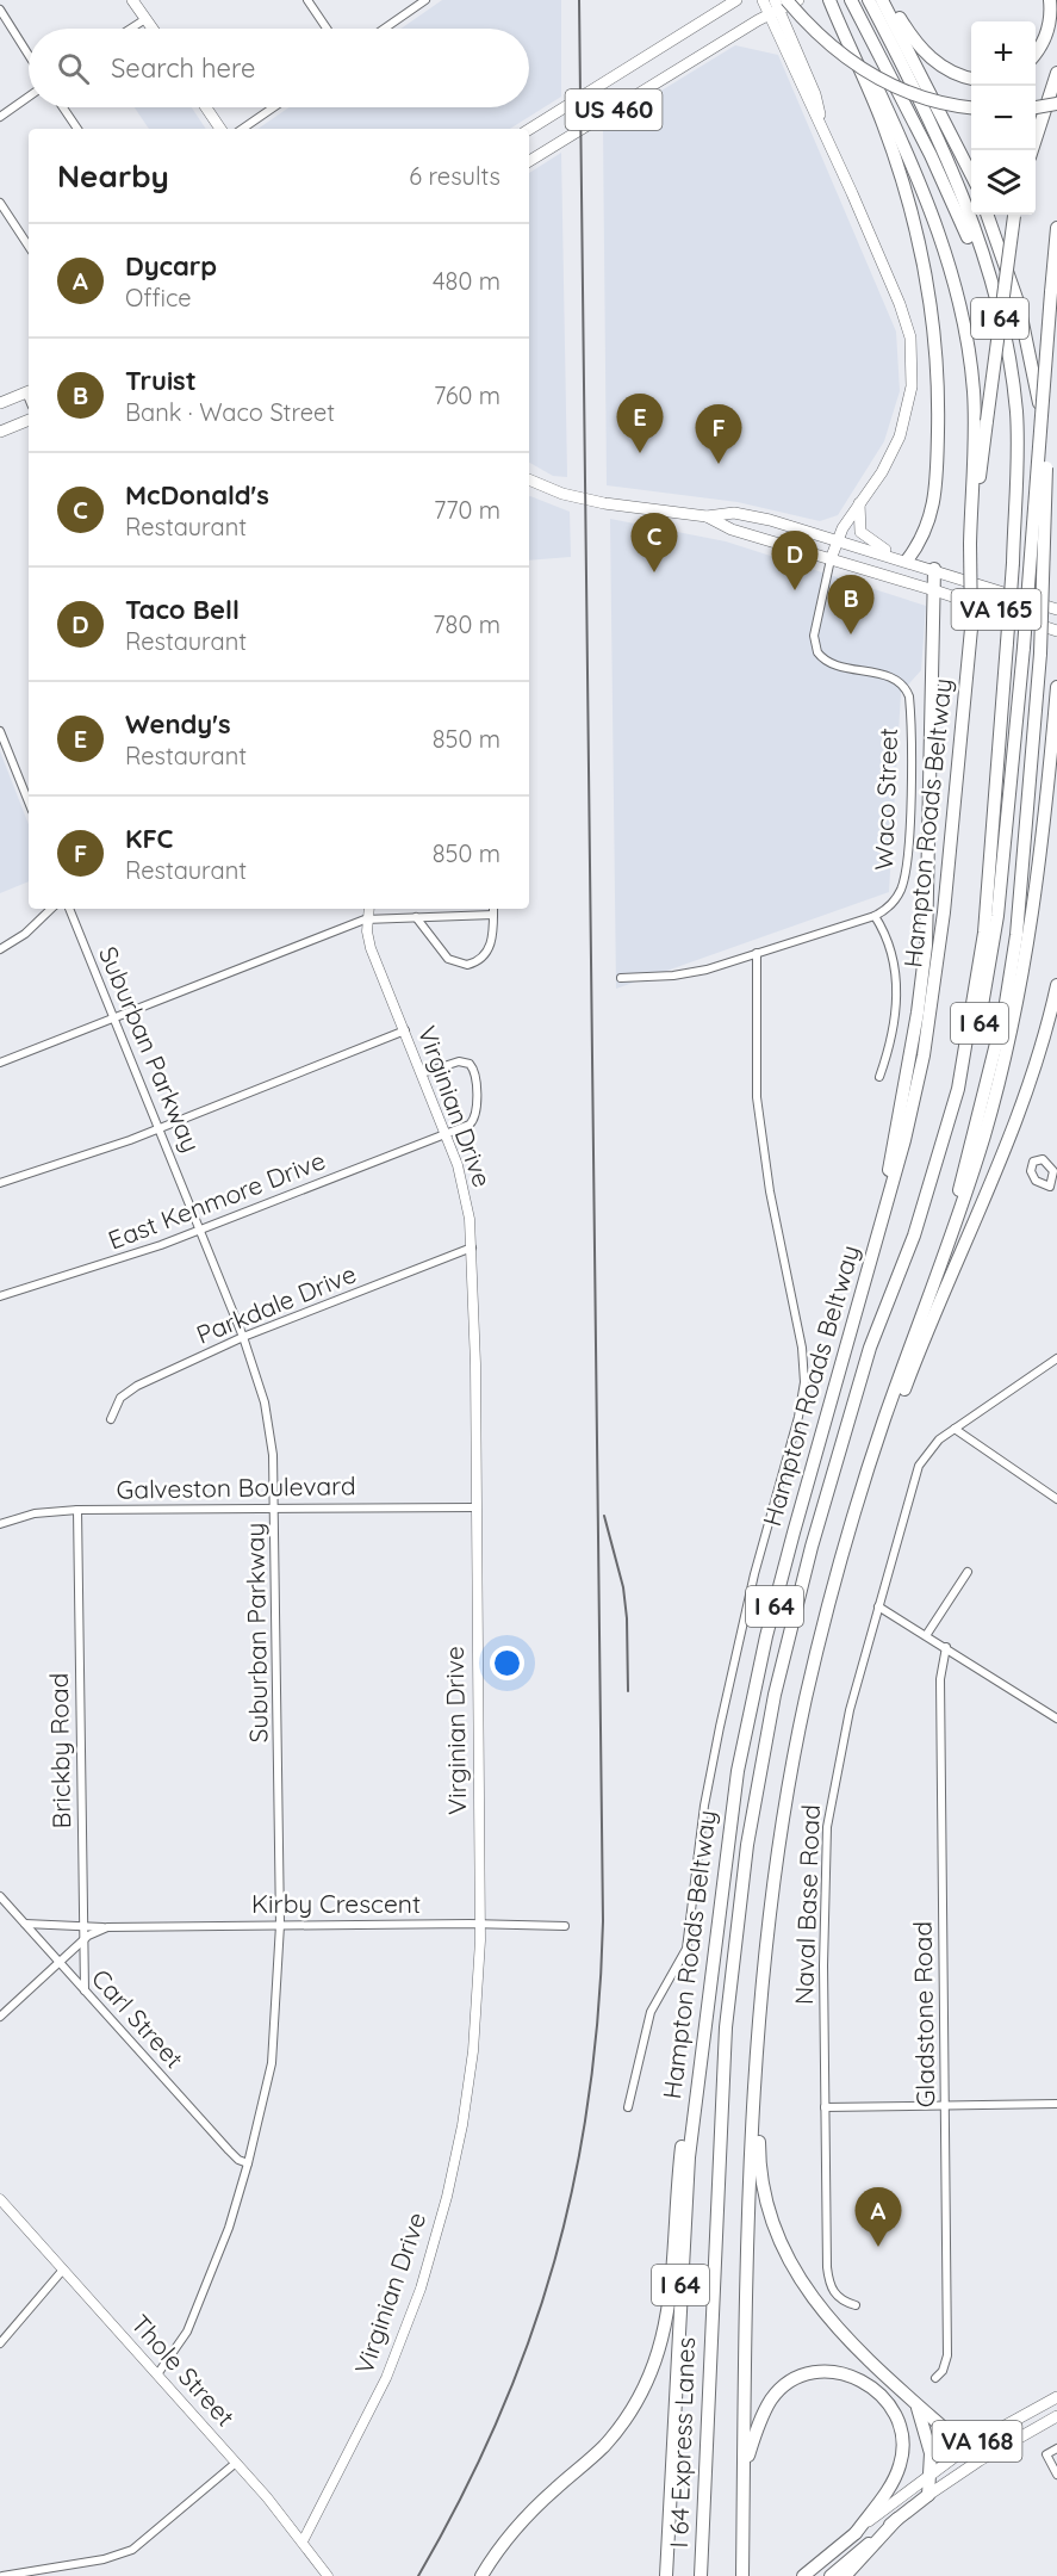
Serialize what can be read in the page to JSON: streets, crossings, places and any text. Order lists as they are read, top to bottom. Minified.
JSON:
{"streets":{"highway":["I 64","Hampton Roads Beltway","VA 168","I 64 Express Lanes"],"main road":["US 460","VA 165"],"street":["Waco Street","Suburban Parkway","Virginian Drive","East Kenmore Drive","Parkdale Drive","Galveston Boulevard","Brickby Road","Kirby Crescent","Naval Base Road","Gladstone Road","Carl Street","Thole Street"]},"crossings":[["I 64","Hampton Roads Beltway"],["I 64","I 64 Express Lanes"],["VA 165","Waco Street"],["Suburban Parkway","East Kenmore Drive"],["Suburban Parkway","Parkdale Drive"],["Suburban Parkway","Galveston Boulevard"],["Suburban Parkway","Kirby Crescent"],["Suburban Parkway","Carl Street"],["Suburban Parkway","Thole Street"],["Virginian Drive","East Kenmore Drive"],["Virginian Drive","Parkdale Drive"],["Virginian Drive","Galveston Boulevard"],["Virginian Drive","Kirby Crescent"],["Virginian Drive","Thole Street"],["Galveston Boulevard","Brickby Road"],["Brickby Road","Kirby Crescent"],["Brickby Road","Carl Street"],["Kirby Crescent","Carl Street"]],"page":{"map_buttons":["+","−"],"search":"Search here","heading":["Nearby","6 results"],"list":[{"mark":"A","name":"Dycarp","note":"Office","value":"480 m"},{"mark":"B","name":"Truist","note":"Bank · Waco Street","value":"760 m"},{"mark":"C","name":"McDonald's","note":"Restaurant","value":"770 m"},{"mark":"D","name":"Taco Bell","note":"Restaurant","value":"780 m"},{"mark":"E","name":"Wendy's","note":"Restaurant","value":"850 m"},{"mark":"F","name":"KFC","note":"Restaurant","value":"850 m"}],"pins":["E","F","C","D","B","A"]}}
